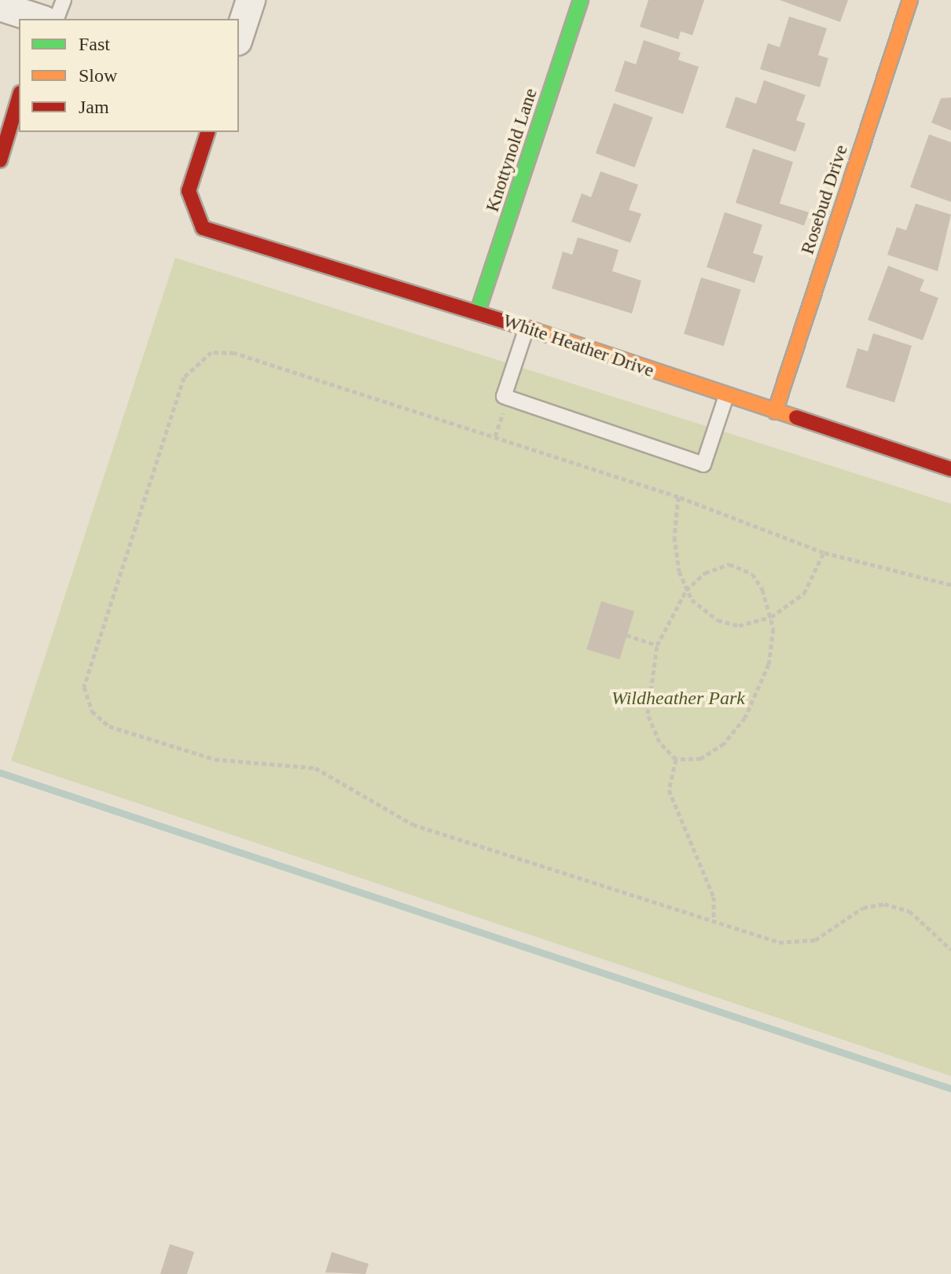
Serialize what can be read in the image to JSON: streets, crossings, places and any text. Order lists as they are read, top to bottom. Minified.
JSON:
{"streets":{"street":["Knottynold Lane","Rosebud Drive","White Heather Drive"]},"crossings":[["Knottynold Lane","White Heather Drive"],["Rosebud Drive","White Heather Drive"]],"parks":["Wildheather Park"],"legend":["Fast","Slow","Jam"]}
